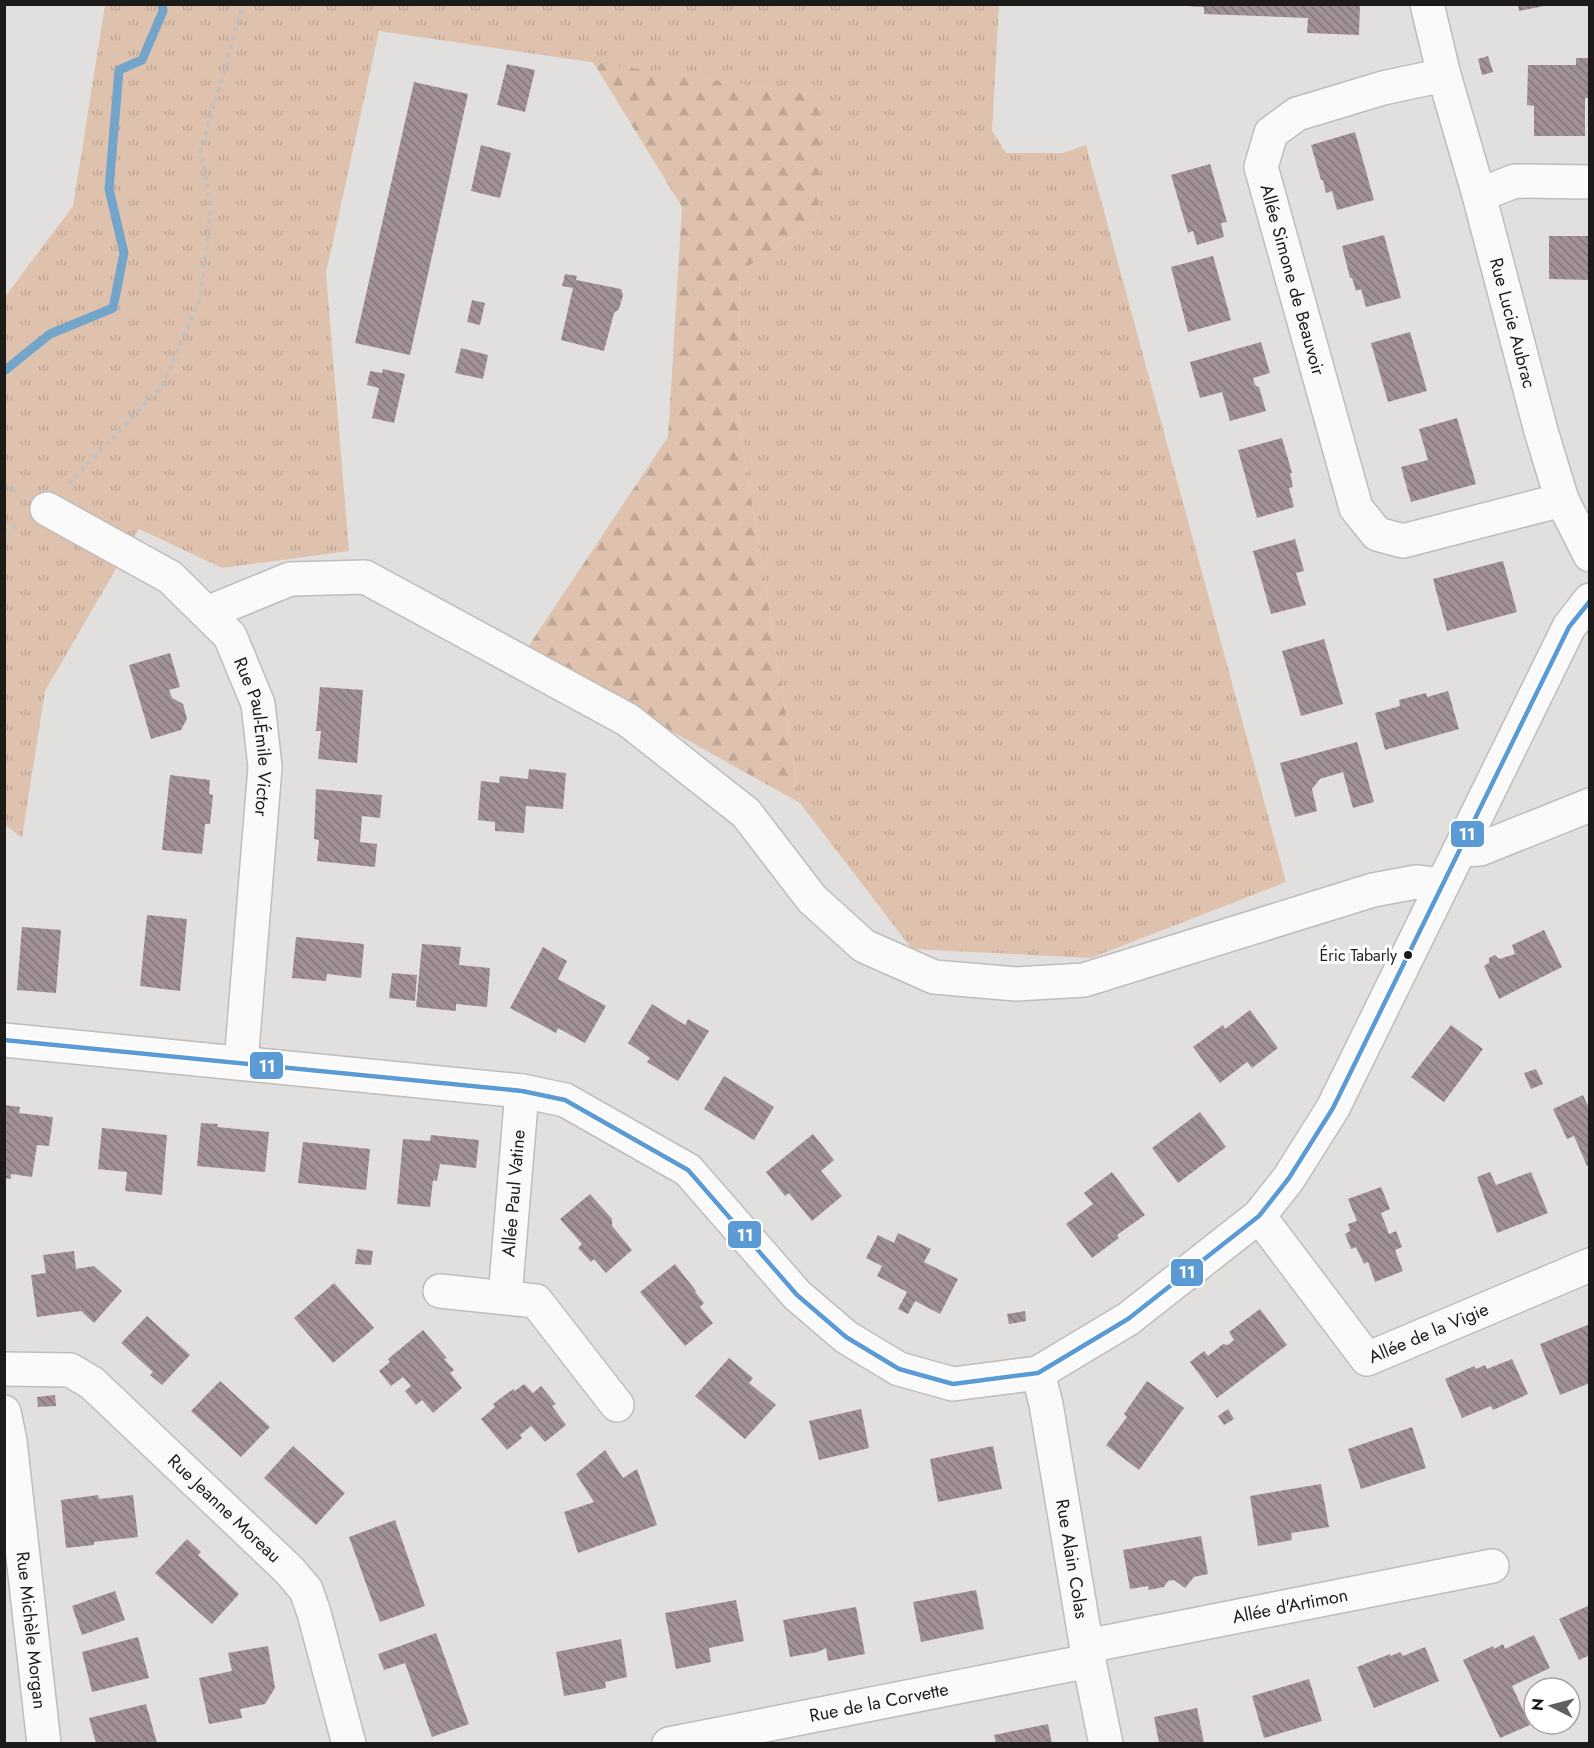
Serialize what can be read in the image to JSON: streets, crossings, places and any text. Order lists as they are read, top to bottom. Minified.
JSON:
{"streets":{"street":["Allée Simone de Beauvoir","Rue Lucie Aubrac","Rue Paul-Émile Victor","Allée Paul Vatine","Allée de la Vigie","Rue Jeanne Moreau","Rue Alain Colas","Allée d'Artimon","Rue Michèle Morgan","Rue de la Corvette"]},"crossings":[["Allée Simone de Beauvoir","Rue Lucie Aubrac"],["Rue Alain Colas","Allée d'Artimon"],["Rue Alain Colas","Rue de la Corvette"],["Allée d'Artimon","Rue de la Corvette"]],"places":["Éric Tabarly"],"lines":["transit line 11"],"north":"left"}
